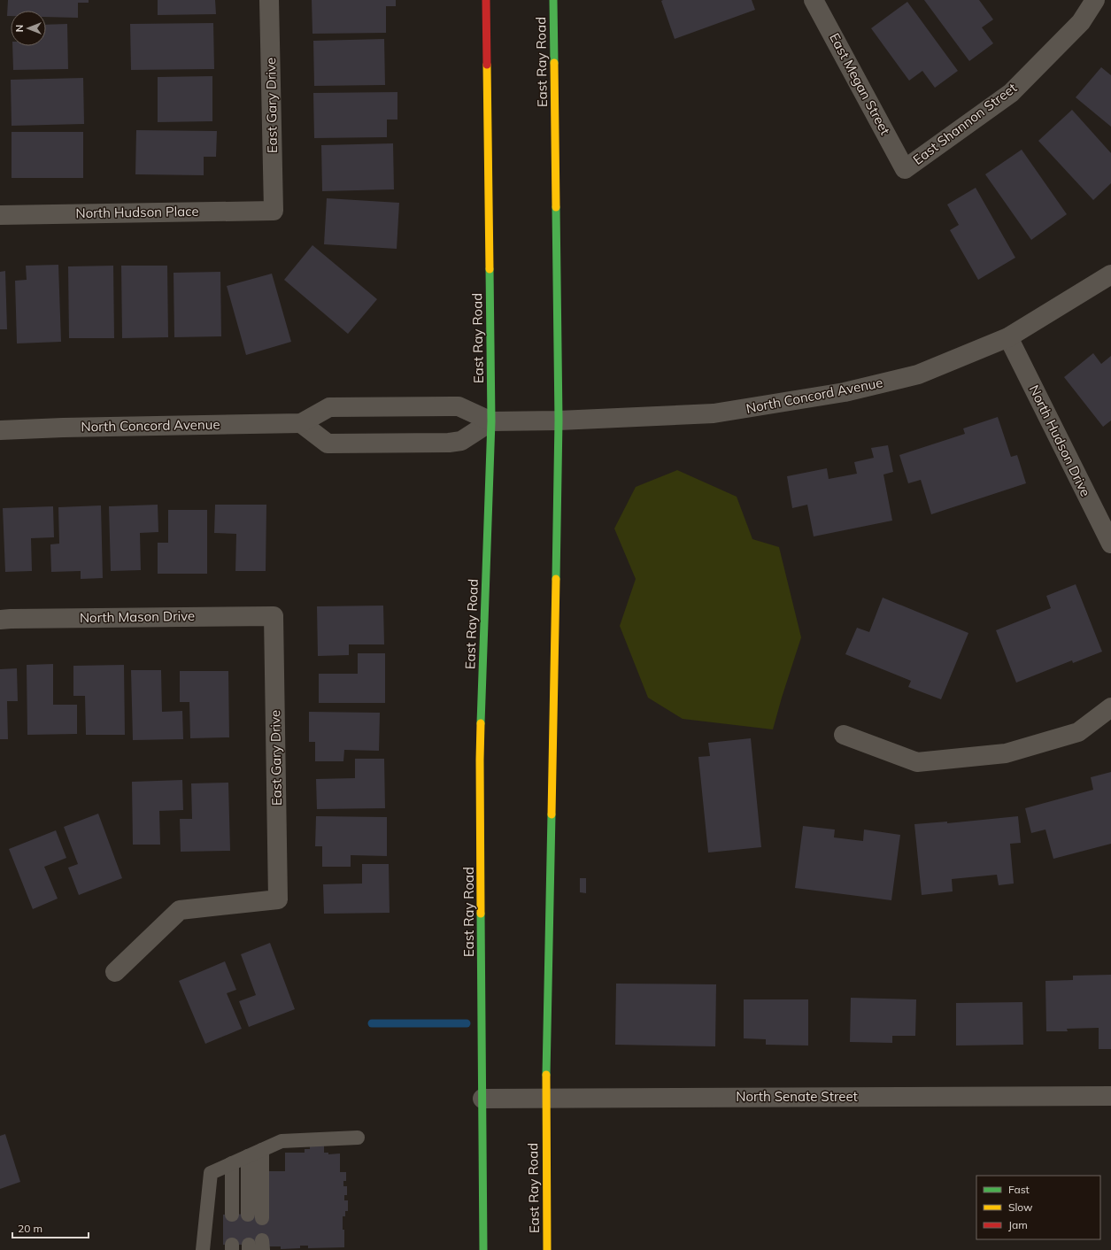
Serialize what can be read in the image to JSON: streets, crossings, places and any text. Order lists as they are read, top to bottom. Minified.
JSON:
{"streets":{"main road":["East Ray Road"],"street":["East Megan Street","East Gary Drive","East Shannon Street","North Hudson Place","North Concord Avenue","North Hudson Drive","North Mason Drive","North Senate Street"]},"crossings":[["East Ray Road","North Concord Avenue"],["East Ray Road","North Senate Street"],["East Megan Street","East Shannon Street"],["East Gary Drive","North Hudson Place"],["East Gary Drive","North Mason Drive"],["North Concord Avenue","North Hudson Drive"]],"legend":["Fast","Slow","Jam"],"scale_bar":"20 m","north":"left"}
